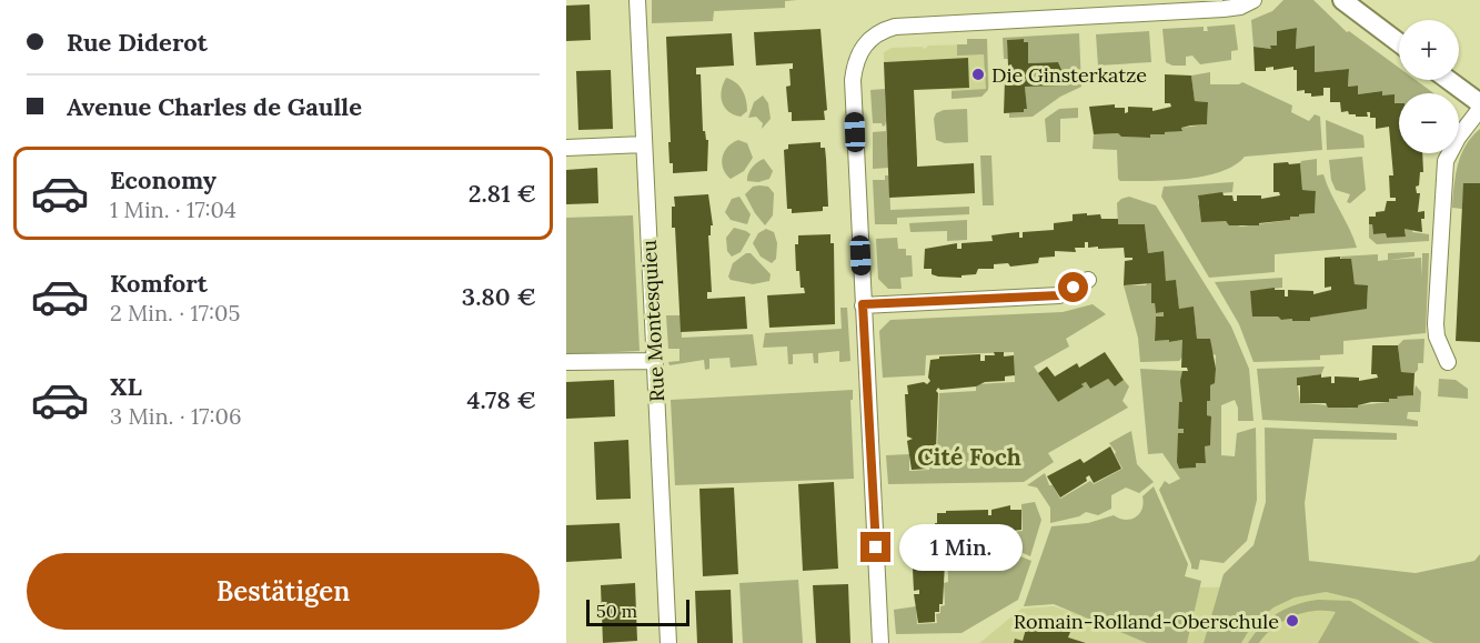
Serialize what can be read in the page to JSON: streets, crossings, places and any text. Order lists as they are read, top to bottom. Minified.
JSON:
{"streets":{"street":["Rue Montesquieu"]},"districts":["Cité Foch"],"places":["Die Ginsterkatze","Romain-Rolland-Oberschule"],"scale_bar":"50 m","page":{"banner":["Rue Diderot","Avenue Charles de Gaulle"],"map_buttons":["+","−"],"list":[{"name":"Economy","note":"1 Min. · 17:04","value":"2.81 €"},{"name":"Komfort","note":"2 Min. · 17:05","value":"3.80 €"},{"name":"XL","note":"3 Min. · 17:06","value":"4.78 €"}],"bubble":"1 Min.","buttons":"Bestätigen","scale":"50 m"}}
